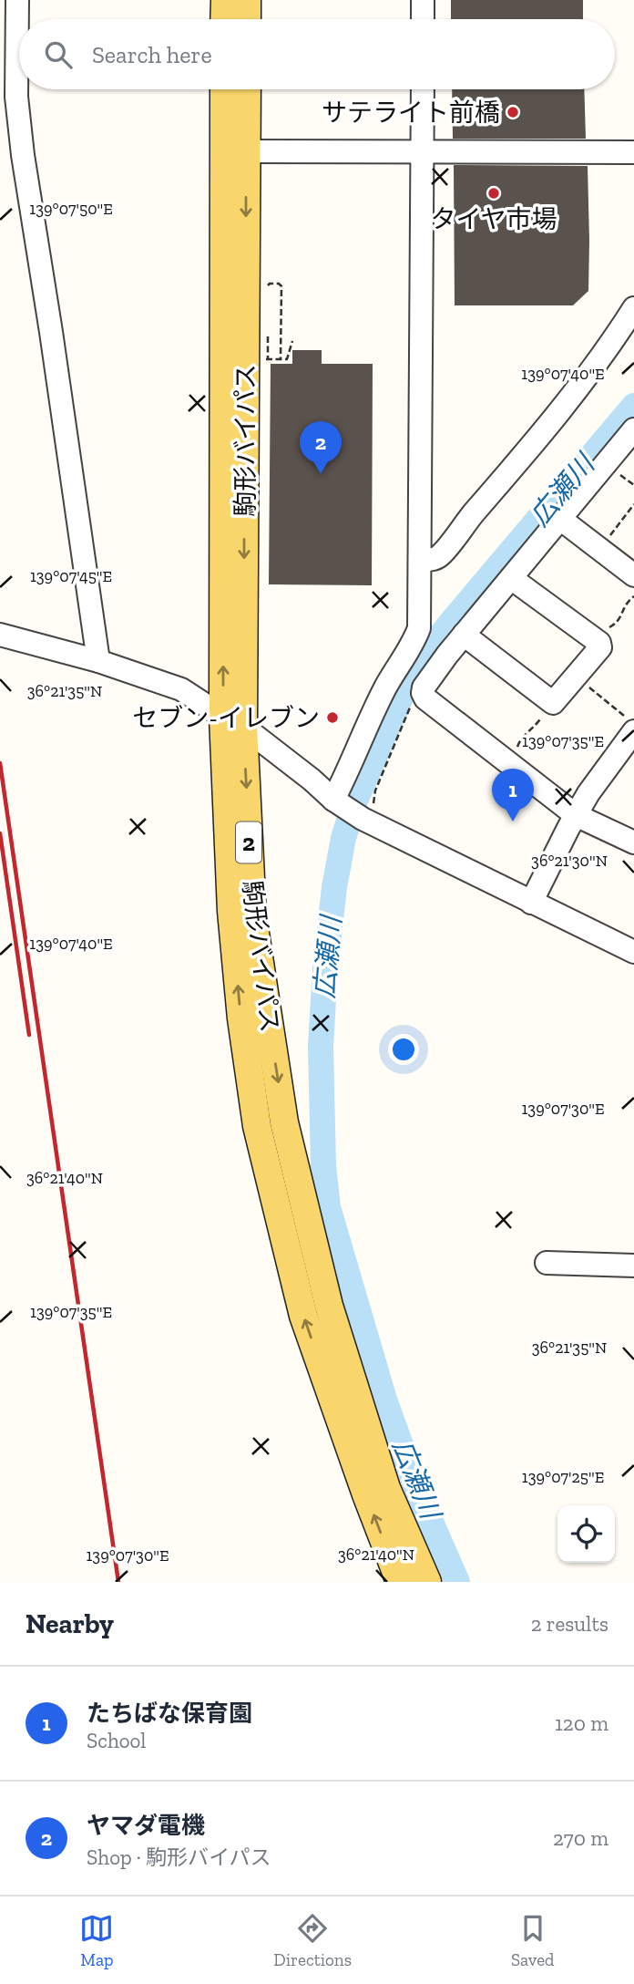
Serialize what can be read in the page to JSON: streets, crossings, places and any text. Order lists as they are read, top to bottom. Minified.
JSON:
{"streets":{"main road":["駒形バイパス","2"]},"water":["広瀬川"],"places":["サテライト前橋","タイヤ市場","セブン-イレブン"],"page":{"search":"Search here","pins":["2","1"],"heading":["Nearby","2 results"],"list":[{"mark":"1","name":"たちばな保育園","note":"School","value":"120 m"},{"mark":"2","name":"ヤマダ電機","note":"Shop · 駒形バイパス","value":"270 m"}],"nav":["Map","Directions","Saved"]},"coordinates":["139°07'50\"E","139°07'40\"E","139°07'45\"E","36°21'35\"N","139°07'35\"E","36°21'30\"N","139°07'30\"E","36°21'40\"N","139°07'25\"E"]}
